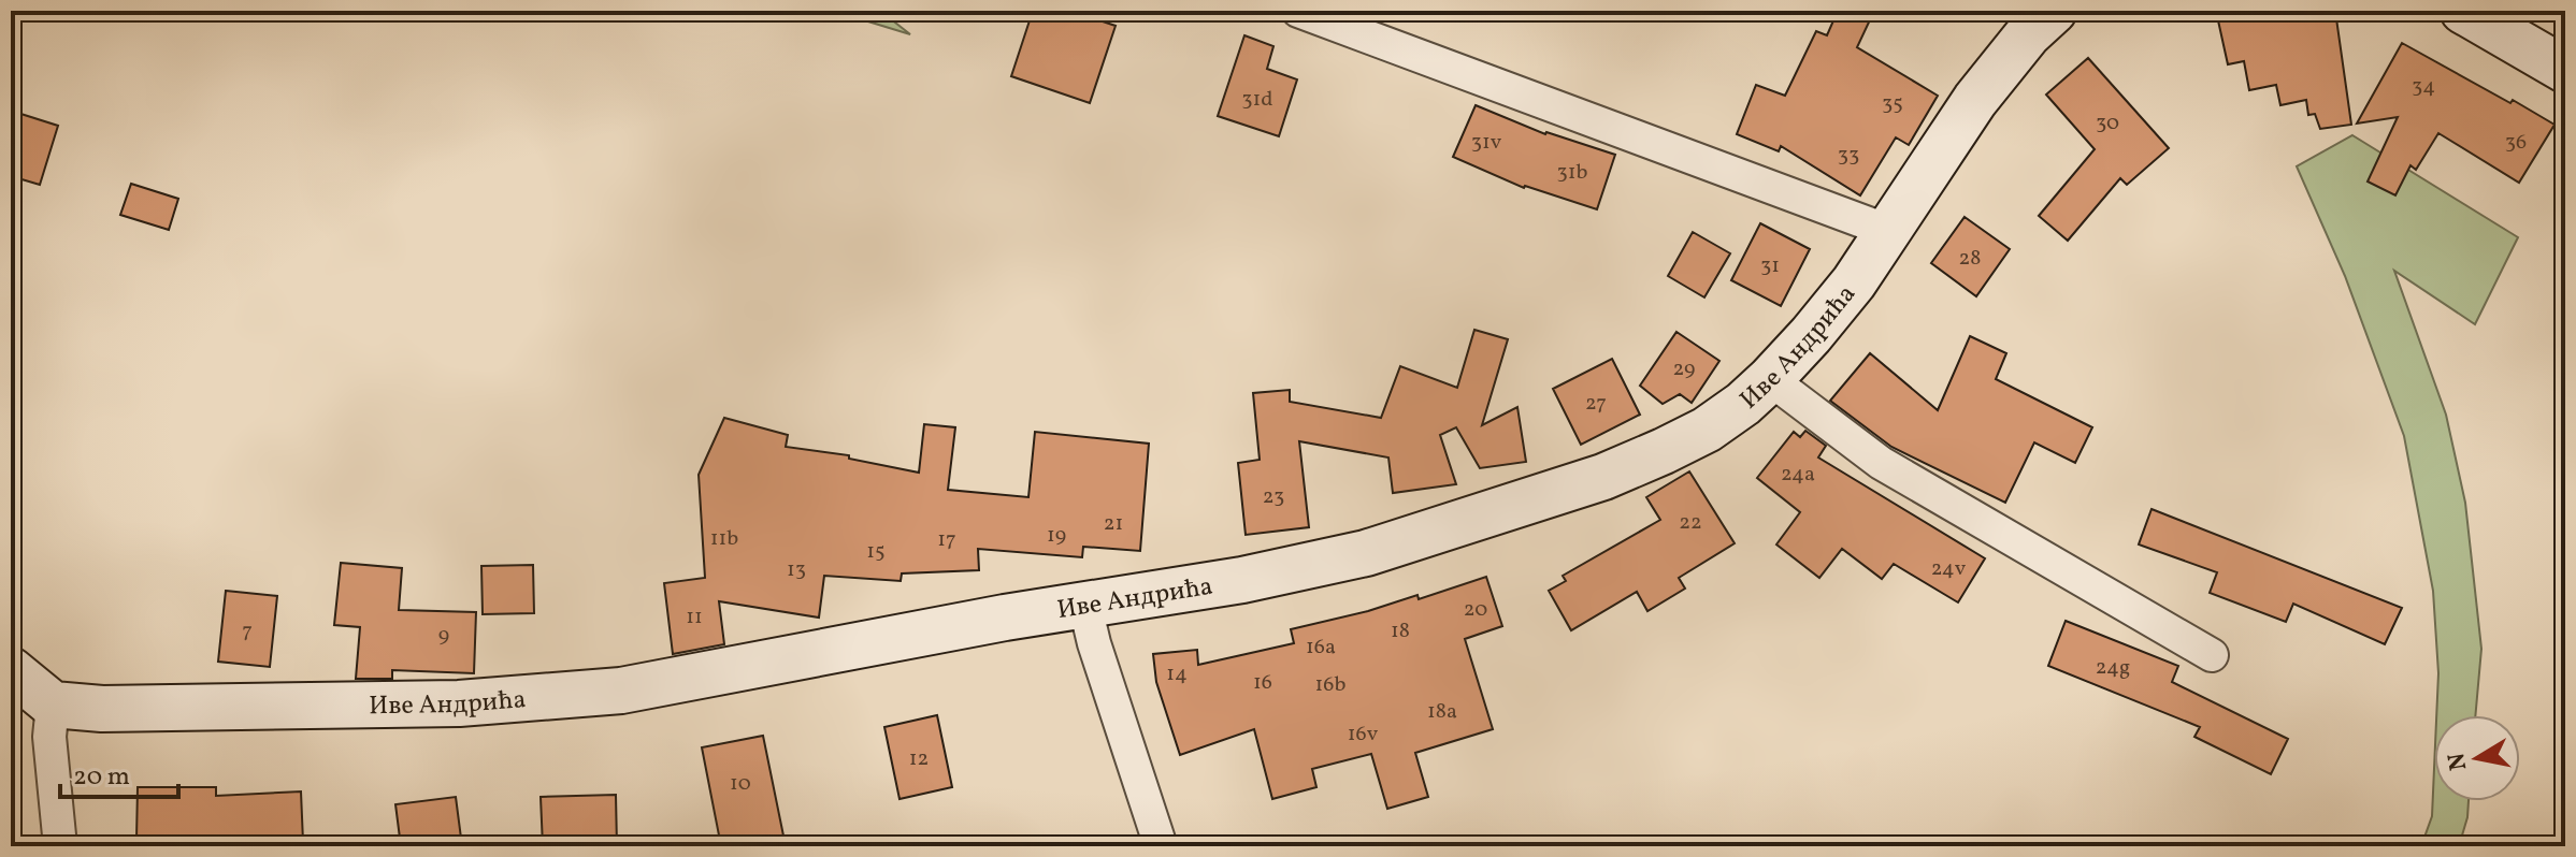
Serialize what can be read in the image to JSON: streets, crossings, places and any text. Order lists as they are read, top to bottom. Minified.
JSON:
{"streets":{"street":["Иве Андрића"]},"house_numbers":["34","31d","35","30","31v","36","33","31b","28","31","29","27","24a","23","22","21","19","11b","17","15","24v","13","20","11","7","18","9","16a","24g","14","16","16b","18a","16v","12","10"],"scale_bar":"20 m","north":"left"}
